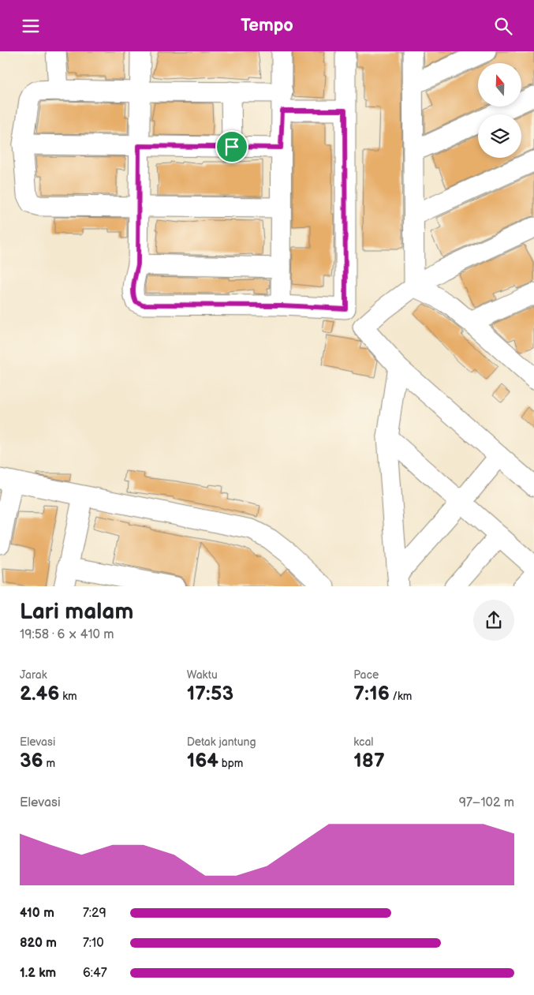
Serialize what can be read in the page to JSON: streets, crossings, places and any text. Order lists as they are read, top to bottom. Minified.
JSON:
{"north":"top","page":{"header":"Tempo","heading":["Lari malam","19:58 · 6 × 410 m"],"stats":[["Jarak","2.46 km"],["Waktu","17:53"],["Pace","7:16 /km"],["Elevasi","36 m"],["Detak jantung","164 bpm"],["kcal","187"]],"chart":["Elevasi","97–102 m"],"list":[{"name":"410 m","note":"7:29"},{"name":"820 m","note":"7:10"},{"name":"1.2 km","note":"6:47"}]}}
